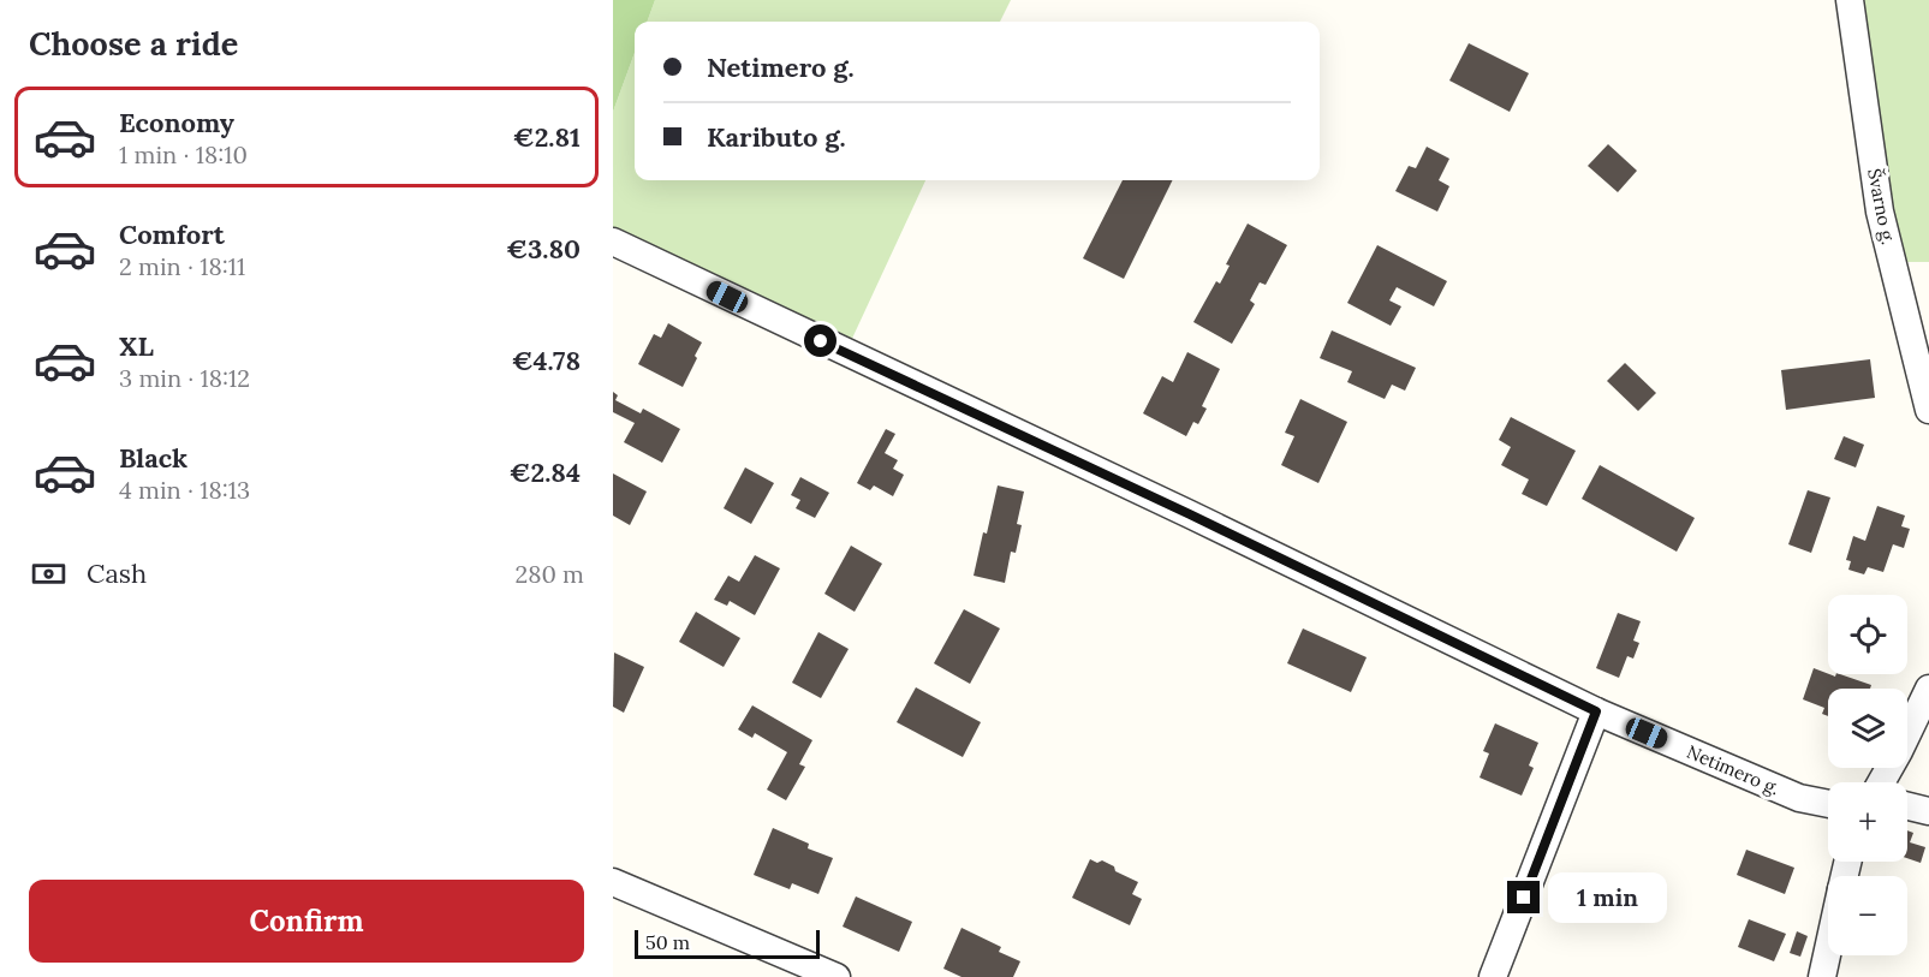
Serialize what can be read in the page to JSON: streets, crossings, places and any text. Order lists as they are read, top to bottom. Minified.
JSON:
{"streets":{"street":["Švarno g.","Netimero g."]},"scale_bar":"50 m","page":{"heading":"Choose a ride","banner":["Netimero g.","Kaributo g."],"list":[{"name":"Economy","note":"1 min · 18:10","value":"€2.81"},{"name":"Comfort","note":"2 min · 18:11","value":"€3.80"},{"name":"XL","note":"3 min · 18:12","value":"€4.78"},{"name":"Black","note":"4 min · 18:13","value":"€2.84"}],"pay":["Cash","280 m"],"map_buttons":["+","−"],"buttons":"Confirm","bubble":"1 min","scale":"50 m"}}
